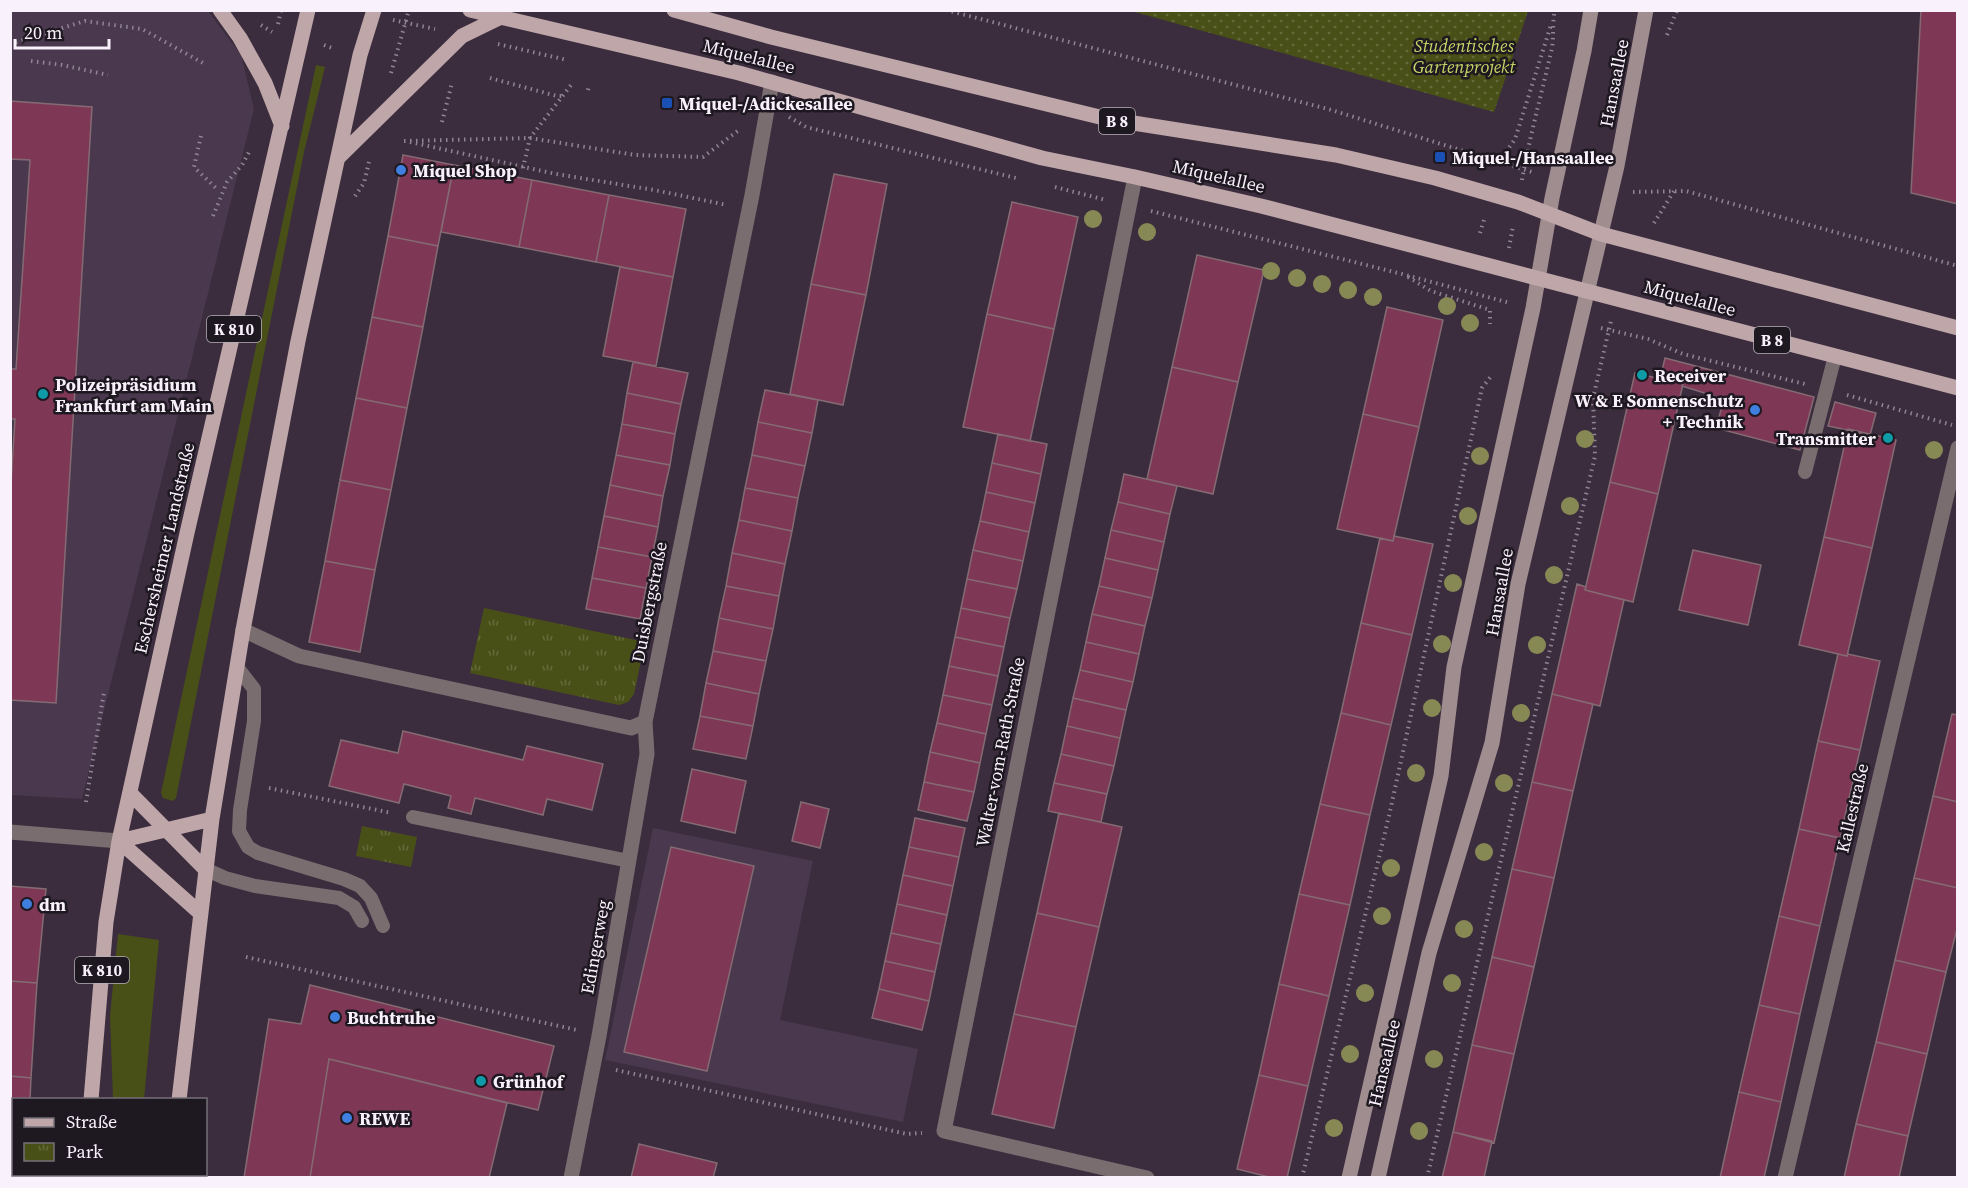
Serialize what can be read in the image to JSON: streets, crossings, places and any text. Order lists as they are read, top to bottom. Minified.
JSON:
{"streets":{"main road":["Miquelallee","Hansaallee","B 8","K 810","Eschersheimer Landstraße"],"street":["Duisbergstraße","Walter-vom-Rath-Straße","Kallestraße","Edingerweg"]},"crossings":[["Miquelallee","Hansaallee"],["Miquelallee","Duisbergstraße"],["Miquelallee","Walter-vom-Rath-Straße"],["Duisbergstraße","Edingerweg"]],"parks":["Studentisches Gartenprojekt"],"places":{"transit":["Miquel-/Adickesallee","Miquel-/Hansaallee"],"other":["Miquel Shop","Receiver","Polizeipräsidium Frankfurt am Main","W & E Sonnenschutz + Technik","Transmitter","dm","Buchtruhe","Grünhof","REWE"]},"legend":["Straße","Park"],"scale_bar":"20 m"}
